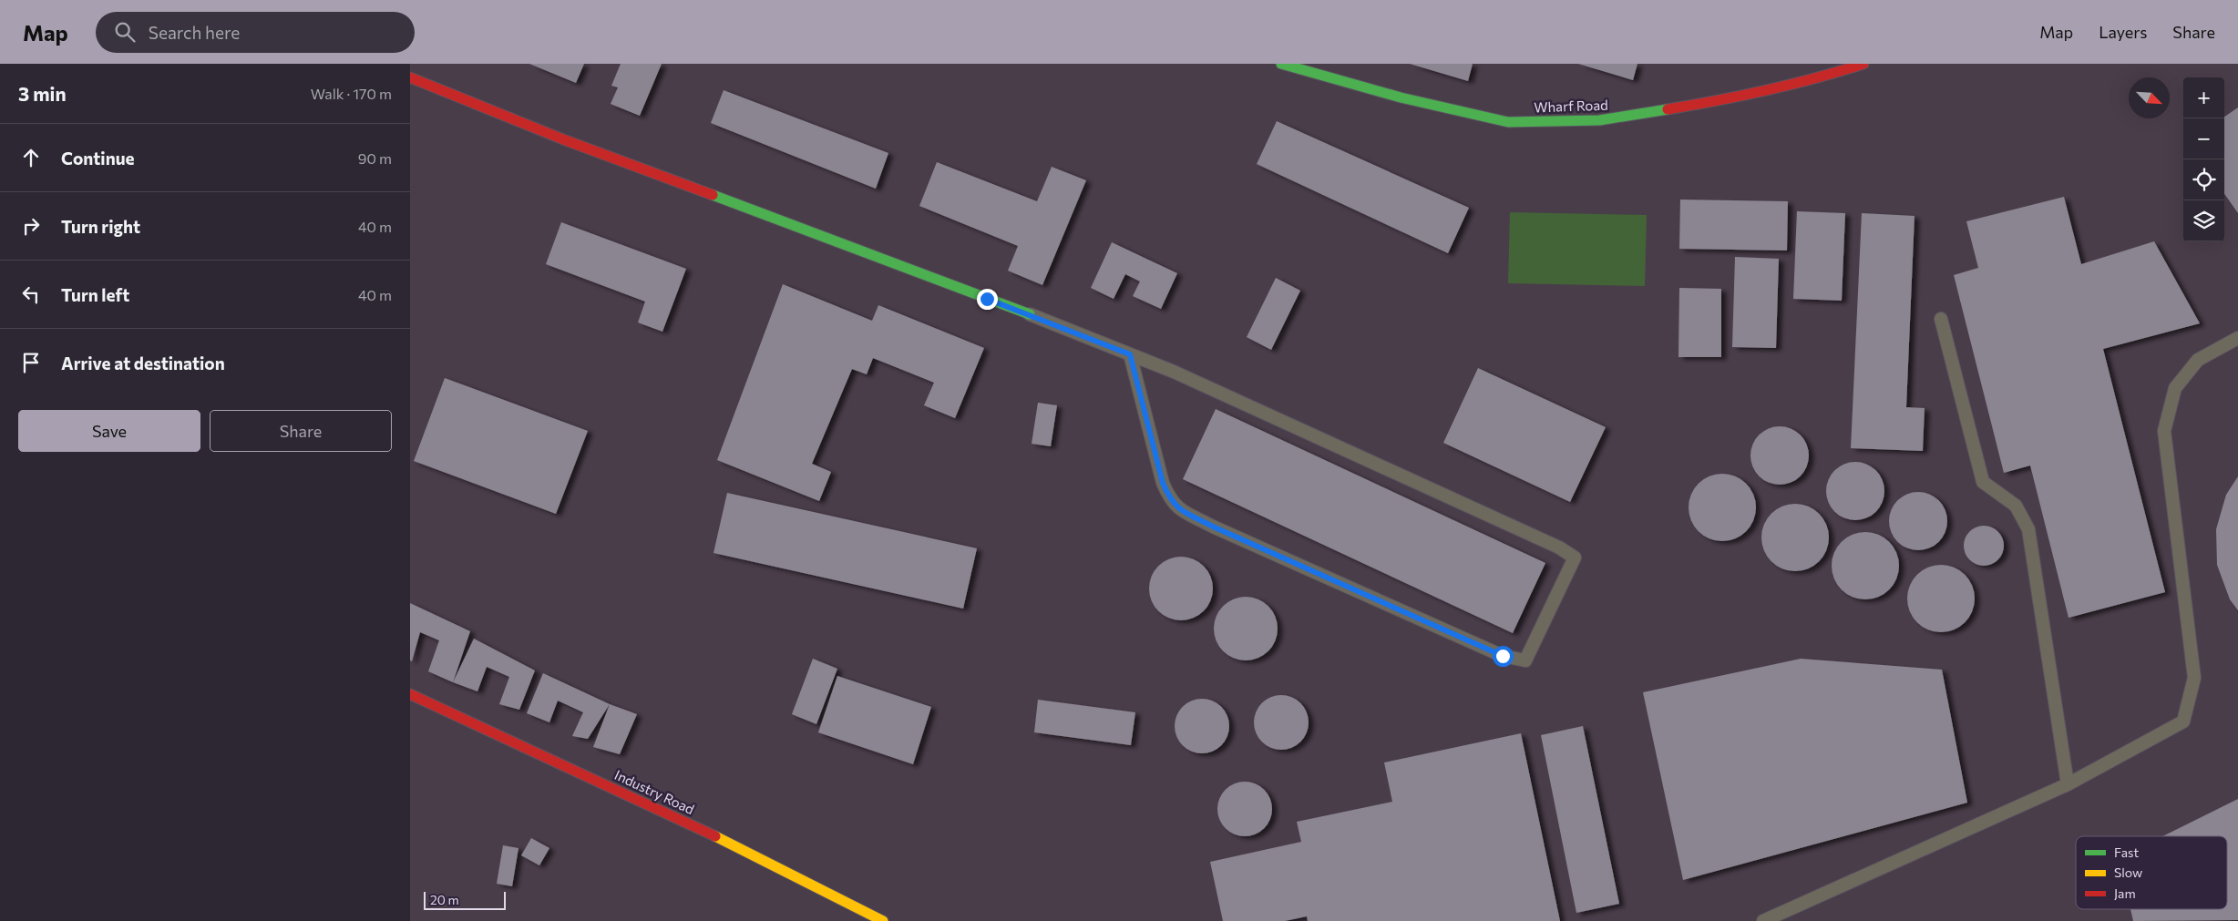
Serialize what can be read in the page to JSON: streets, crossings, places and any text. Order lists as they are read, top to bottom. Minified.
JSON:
{"streets":{"street":["Wharf Road","Industry Road"]},"legend":["Fast","Slow","Jam"],"scale_bar":"20 m","north":"bottom right","page":{"header":"Map","search":"Search here","nav":["Map","Layers","Share"],"heading":["3 min","Walk · 170 m"],"map_buttons":["+","−"],"list":[["Continue","90 m"],["Turn right","40 m"],["Turn left","40 m"],"Arrive at destination"],"buttons":["Save","Share"],"scale":"20 m"}}
